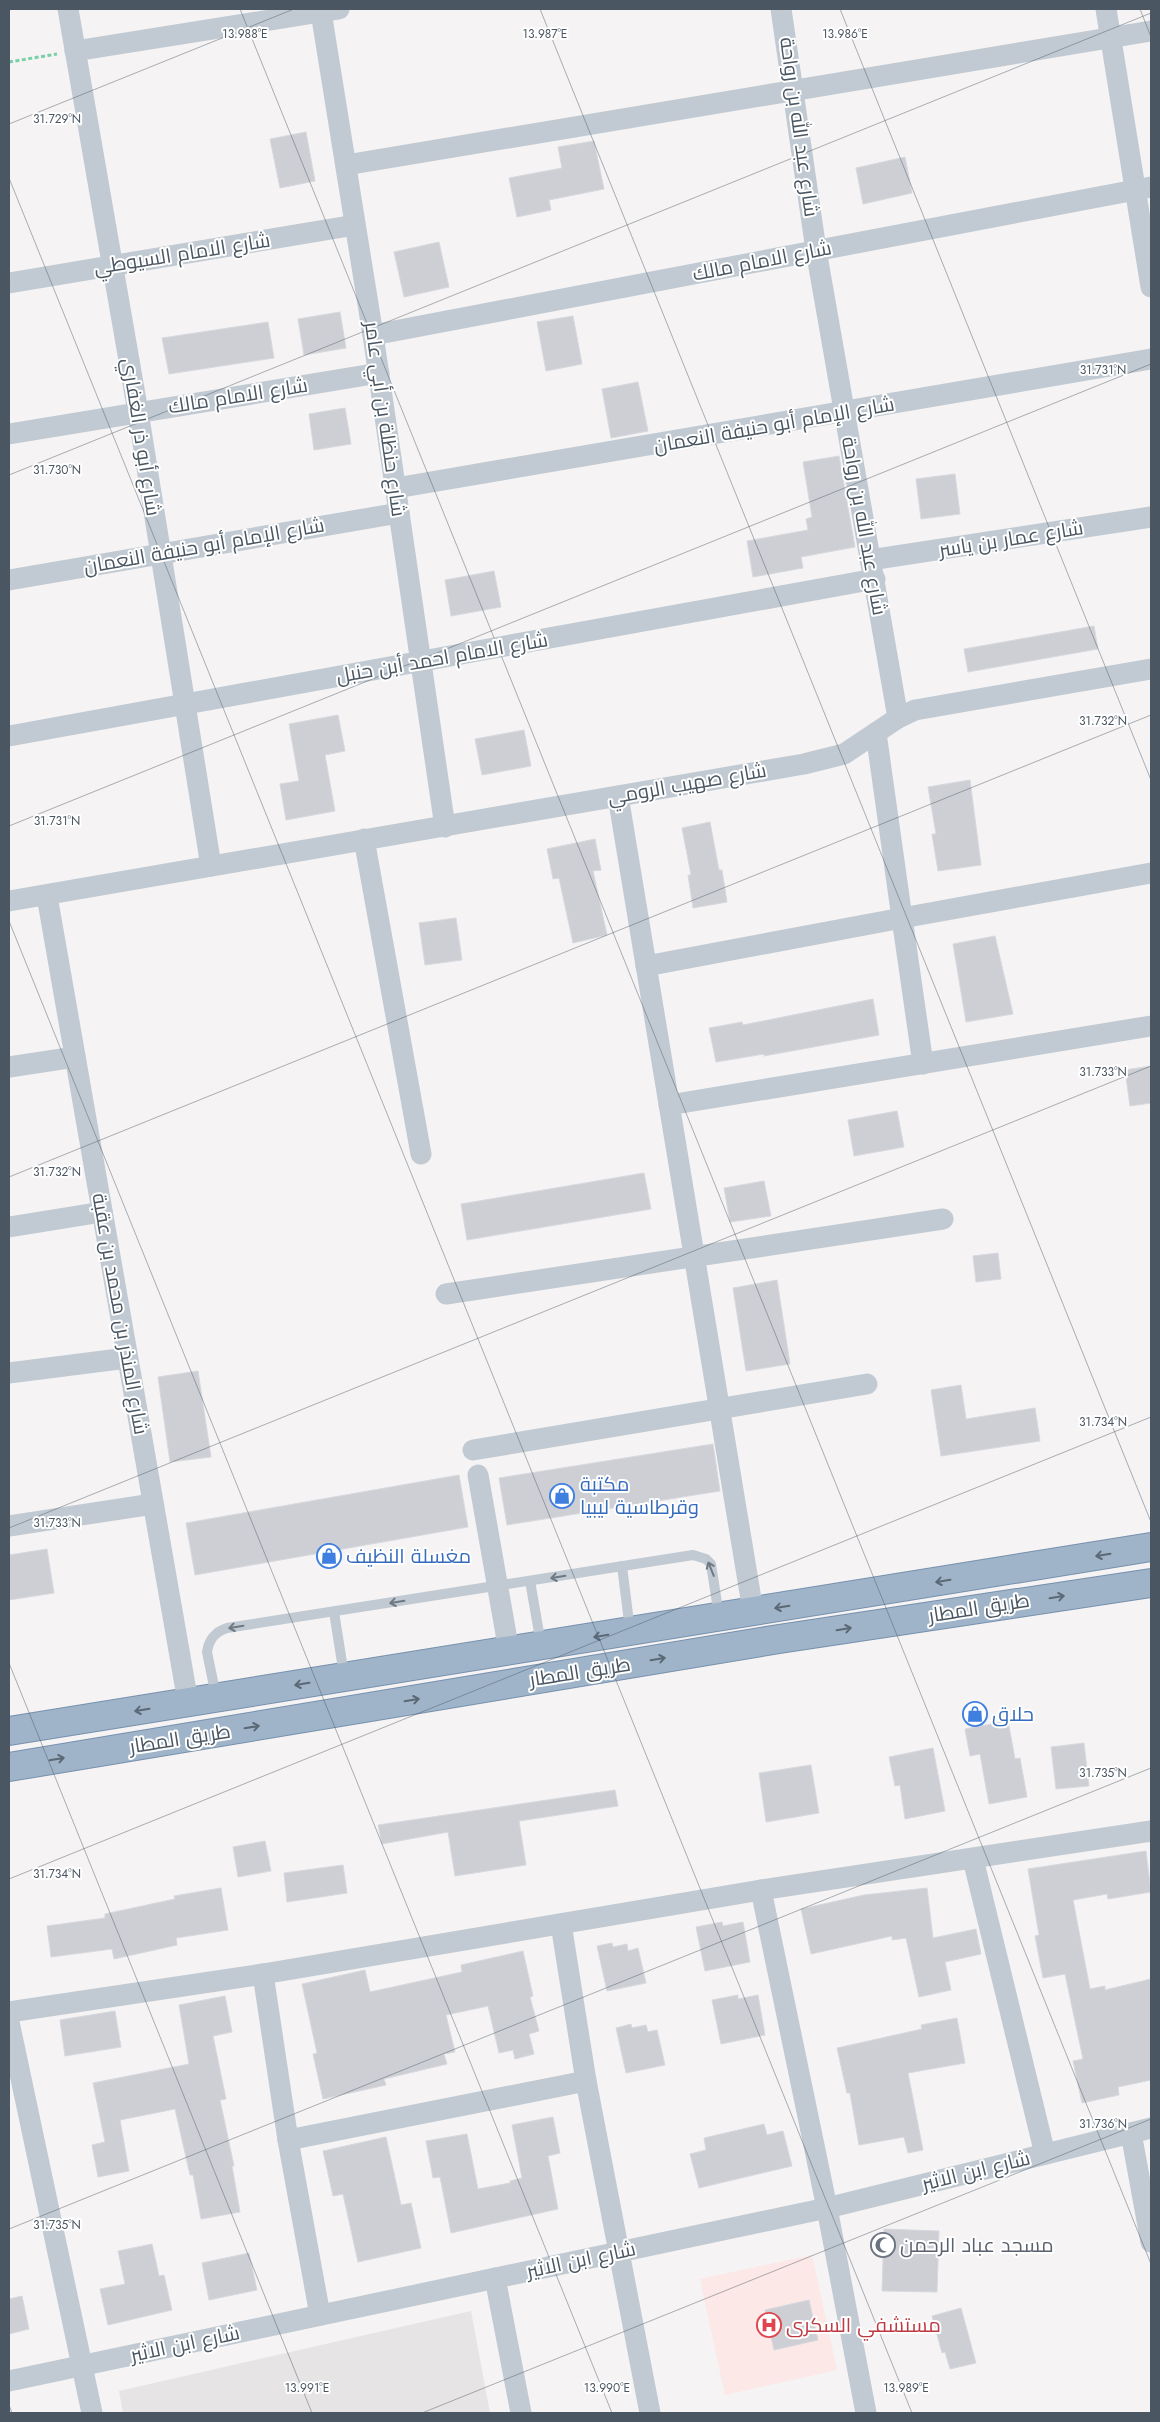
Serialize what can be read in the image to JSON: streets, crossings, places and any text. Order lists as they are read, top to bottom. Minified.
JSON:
{"streets":{"highway":["طريق المطار"],"street":["شارع عبد الله بن رواحة","شارع الامام السيوطي","شارع الامام مالك","شارع حنظلة بن أبي عامر","شارع الإمام أبو حنيفة النعمان","شارع أبو ذر الغفاري","شارع عمار بن ياسر","شارع الامام احمد أبن حنبل","شارع صهيب الرومي","شارع المنذر بن محمد بن عقبة","شارع ابن الاثير"]},"crossings":[["شارع عبد الله بن رواحة","شارع الامام مالك"],["شارع عبد الله بن رواحة","شارع الإمام أبو حنيفة النعمان"],["شارع عبد الله بن رواحة","شارع عمار بن ياسر"],["شارع عبد الله بن رواحة","شارع الامام احمد أبن حنبل"],["شارع عبد الله بن رواحة","شارع صهيب الرومي"],["شارع الامام السيوطي","شارع حنظلة بن أبي عامر"],["شارع الامام السيوطي","شارع أبو ذر الغفاري"],["شارع الامام مالك","شارع حنظلة بن أبي عامر"],["شارع الامام مالك","شارع أبو ذر الغفاري"],["شارع حنظلة بن أبي عامر","شارع الإمام أبو حنيفة النعمان"],["شارع حنظلة بن أبي عامر","شارع الامام احمد أبن حنبل"],["شارع حنظلة بن أبي عامر","شارع صهيب الرومي"],["شارع الإمام أبو حنيفة النعمان","شارع أبو ذر الغفاري"],["شارع أبو ذر الغفاري","شارع الامام احمد أبن حنبل"],["شارع أبو ذر الغفاري","شارع صهيب الرومي"],["شارع عمار بن ياسر","شارع الامام احمد أبن حنبل"],["شارع صهيب الرومي","شارع المنذر بن محمد بن عقبة"],["شارع المنذر بن محمد بن عقبة","طريق المطار"]],"places":{"shop":["مكتبة وقرطاسية ليبيا","مغسلة النظيف","حلاق"],"mosque":["مسجد عباد الرحمن"],"hospital":["مستشفي السكرى"]},"coordinates":["13.988°E","13.986°E","13.987°E","31.729°N","31.731°N","31.730°N","31.732°N","31.733°N","31.734°N","31.735°N","31.736°N","13.991°E","13.990°E","13.989°E"]}
